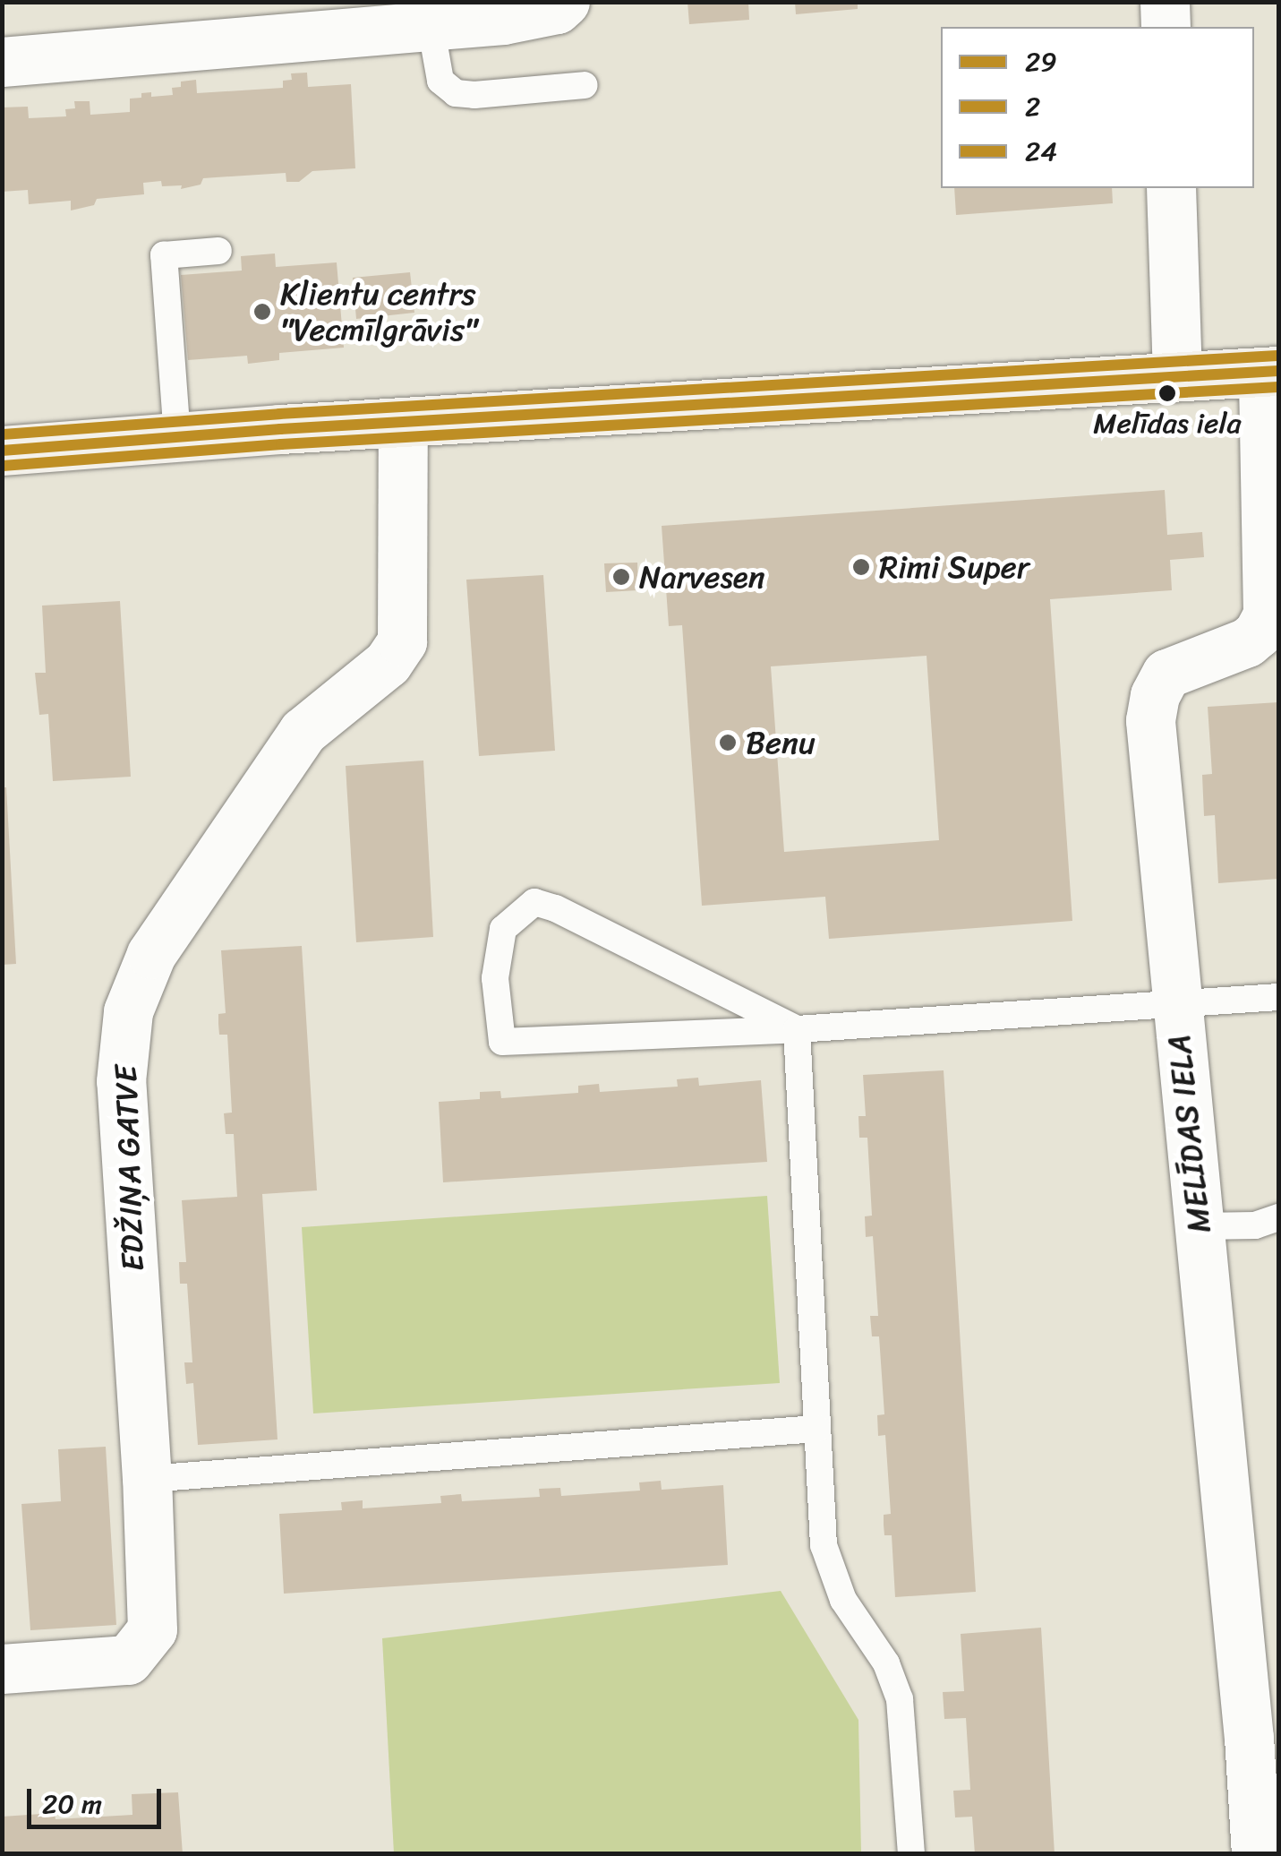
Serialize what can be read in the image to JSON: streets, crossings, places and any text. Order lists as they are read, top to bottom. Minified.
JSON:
{"streets":{"street":["MELĪDAS IELA","EDŽIŅA GATVE"]},"places":["Klientu centrs \"Vecmīlgrāvis\"","Melīdas iela","Rimi Super","Narvesen","Benu"],"lines":["transit line 24","transit line 29","transit line 2"],"legend":["29","2","24"],"scale_bar":"20 m"}
